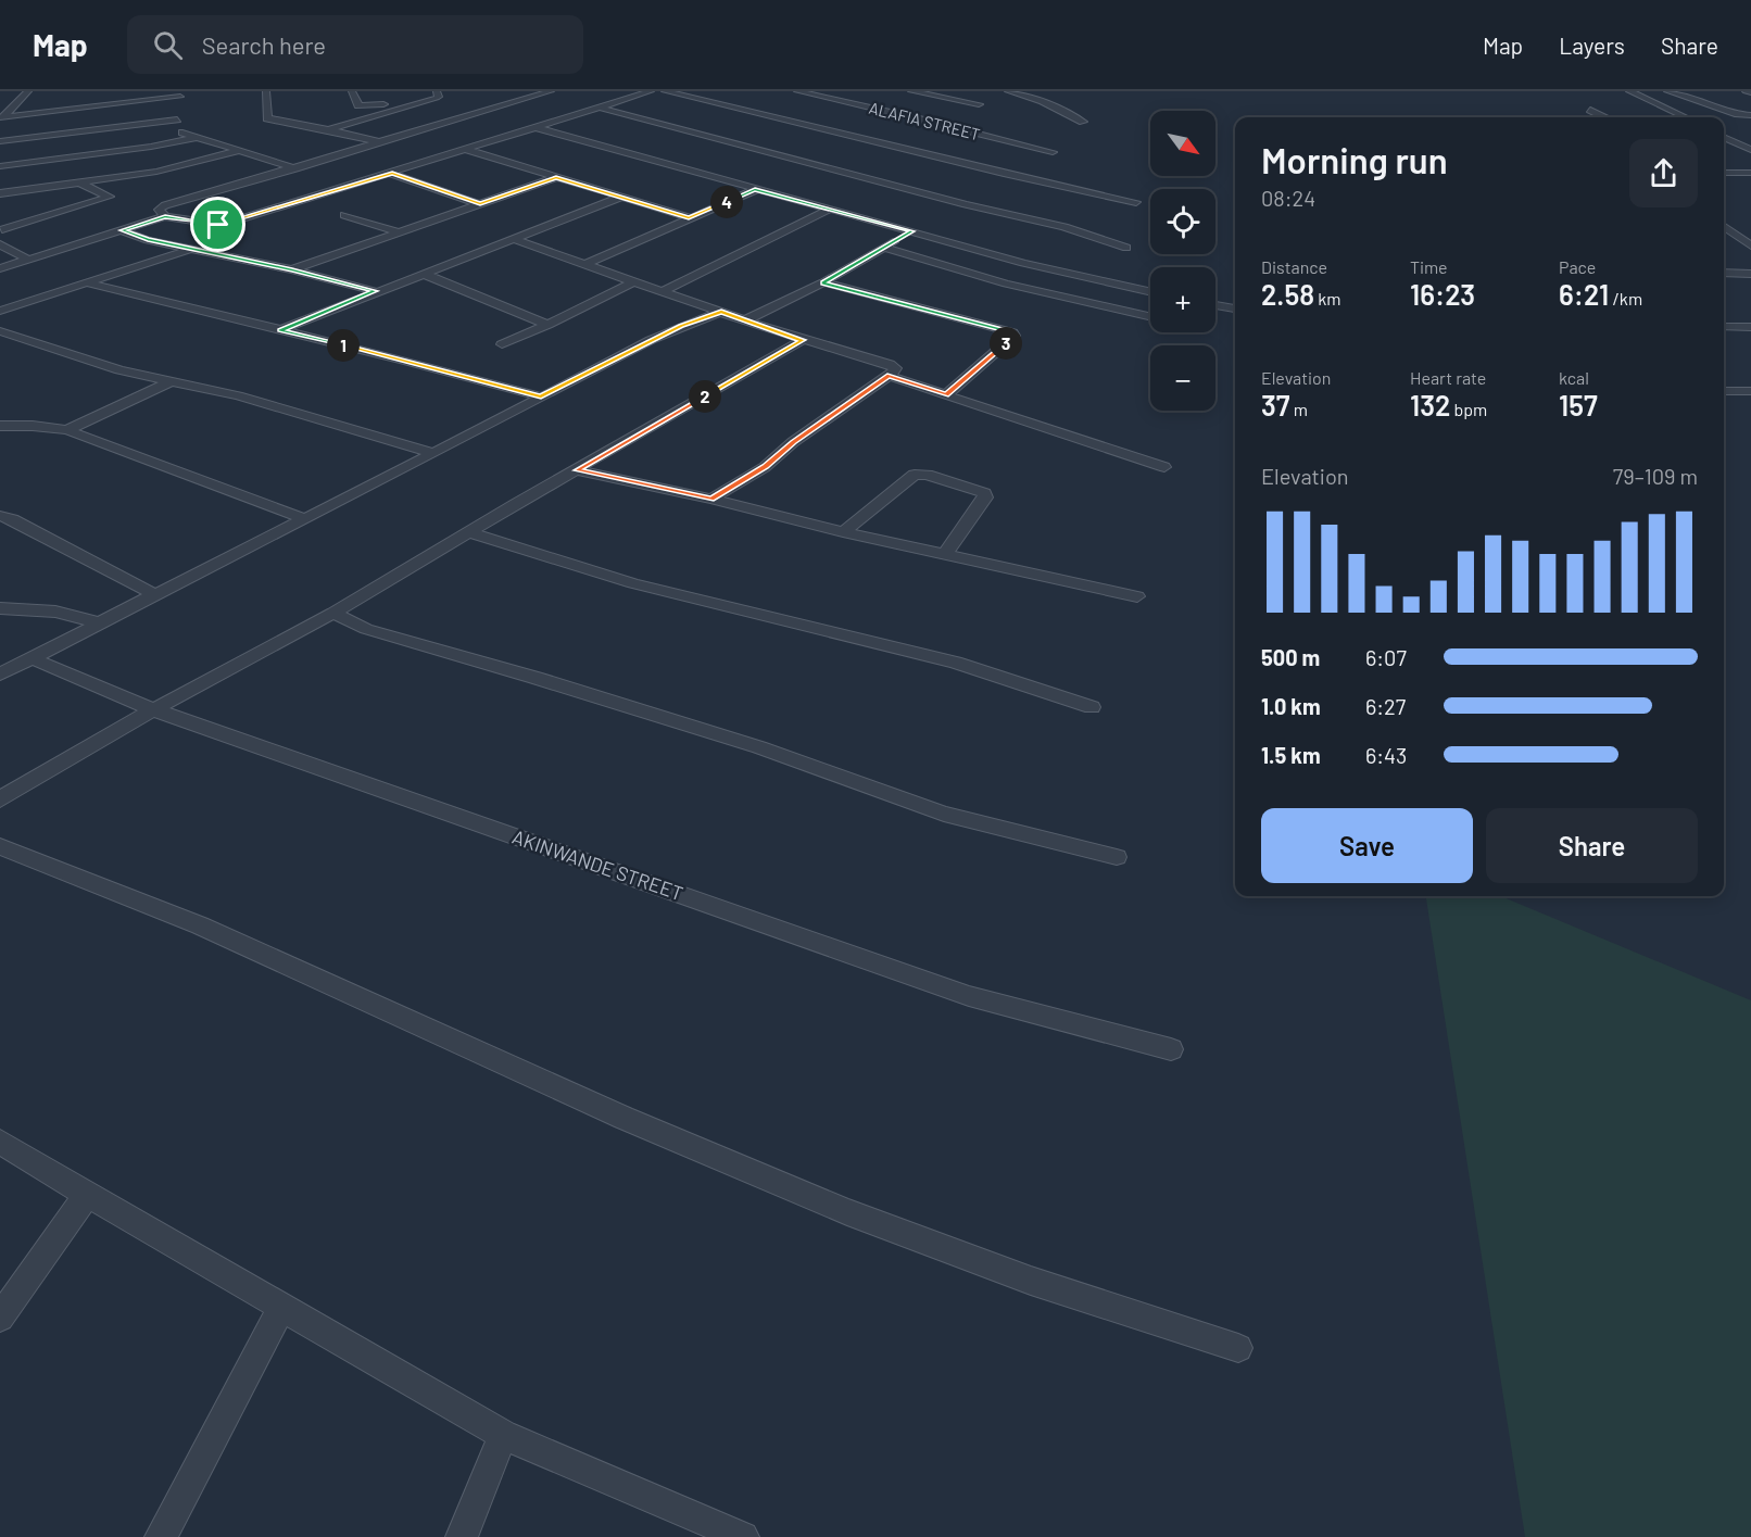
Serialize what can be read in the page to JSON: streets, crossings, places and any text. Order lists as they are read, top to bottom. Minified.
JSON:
{"streets":{"street":["ALAFIA STREET","AKINWANDE STREET"]},"north":"bottom right","page":{"header":"Map","search":"Search here","nav":["Map","Layers","Share"],"map_buttons":["+","−"],"heading":["Morning run","08:24"],"pins":["4","3","1","2"],"stats":[["Distance","2.58 km"],["Time","16:23"],["Pace","6:21 /km"],["Elevation","37 m"],["Heart rate","132 bpm"],["kcal","157"]],"chart":["Elevation","79–109 m"],"list":[{"name":"500 m","note":"6:07"},{"name":"1.0 km","note":"6:27"},{"name":"1.5 km","note":"6:43"}],"buttons":["Save","Share"]}}
